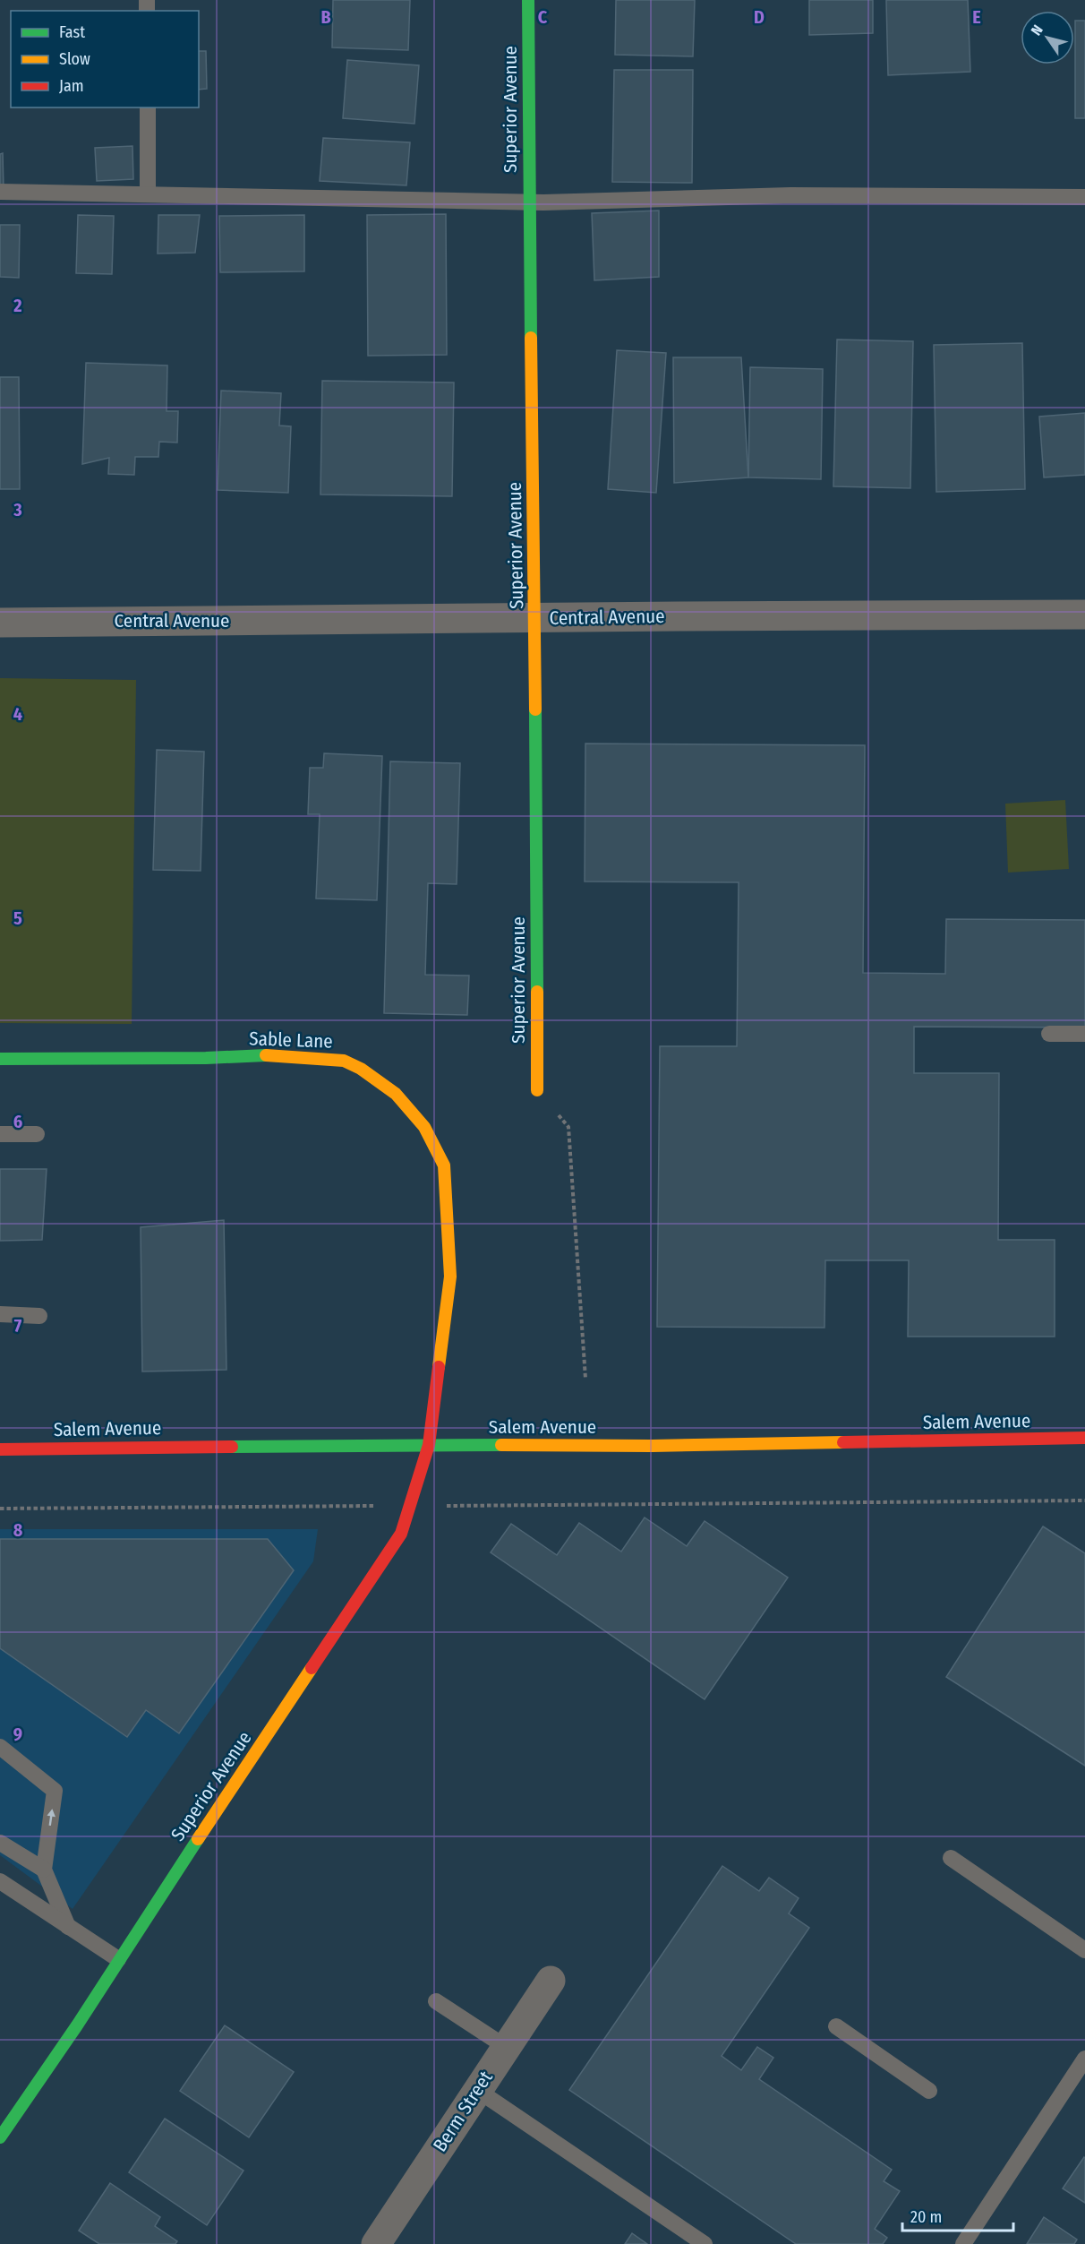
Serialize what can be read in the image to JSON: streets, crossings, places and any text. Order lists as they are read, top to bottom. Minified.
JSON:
{"streets":{"street":["Superior Avenue","Central Avenue","Sable Lane","Salem Avenue","Berm Street"]},"crossings":[["Superior Avenue","Central Avenue"],["Superior Avenue","Sable Lane"],["Superior Avenue","Salem Avenue"],["Sable Lane","Salem Avenue"]],"legend":["Fast","Slow","Jam"],"scale_bar":"20 m","north":"top left","grid":{"columns":["B","C","D","E"],"rows":["2","3","4","5","6","7","8","9"]}}
